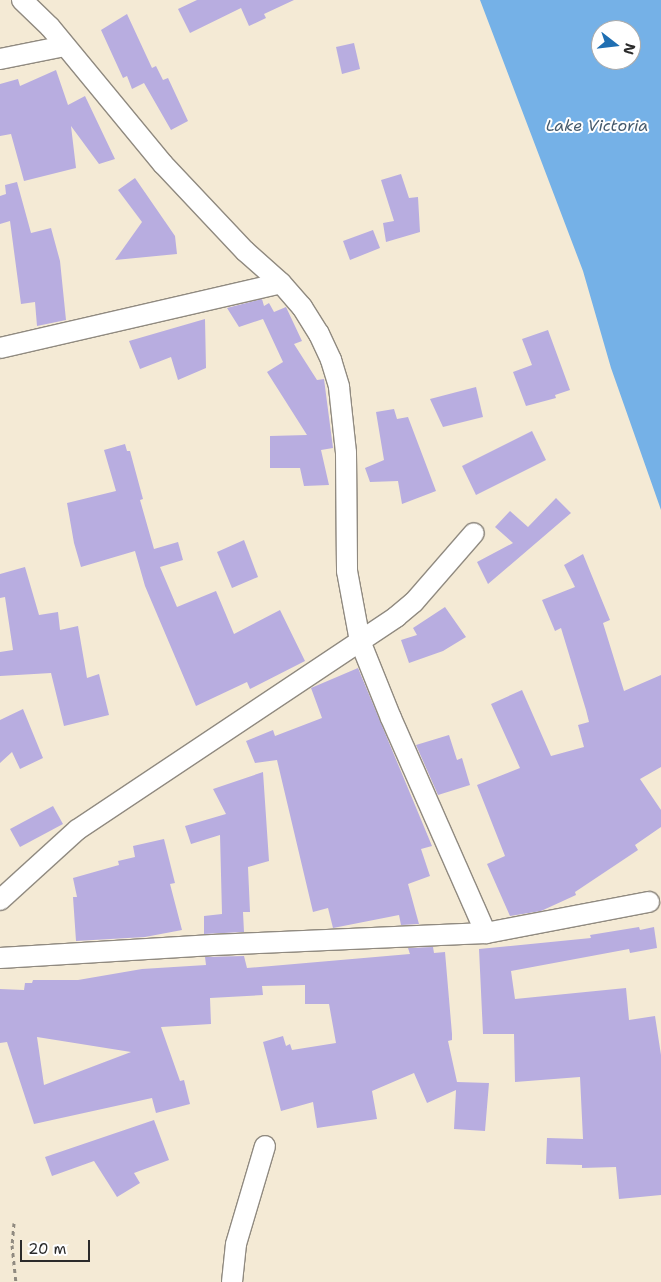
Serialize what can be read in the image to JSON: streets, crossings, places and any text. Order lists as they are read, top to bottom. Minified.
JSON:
{"water":["Lake Victoria"],"scale_bar":"20 m","north":"right"}
